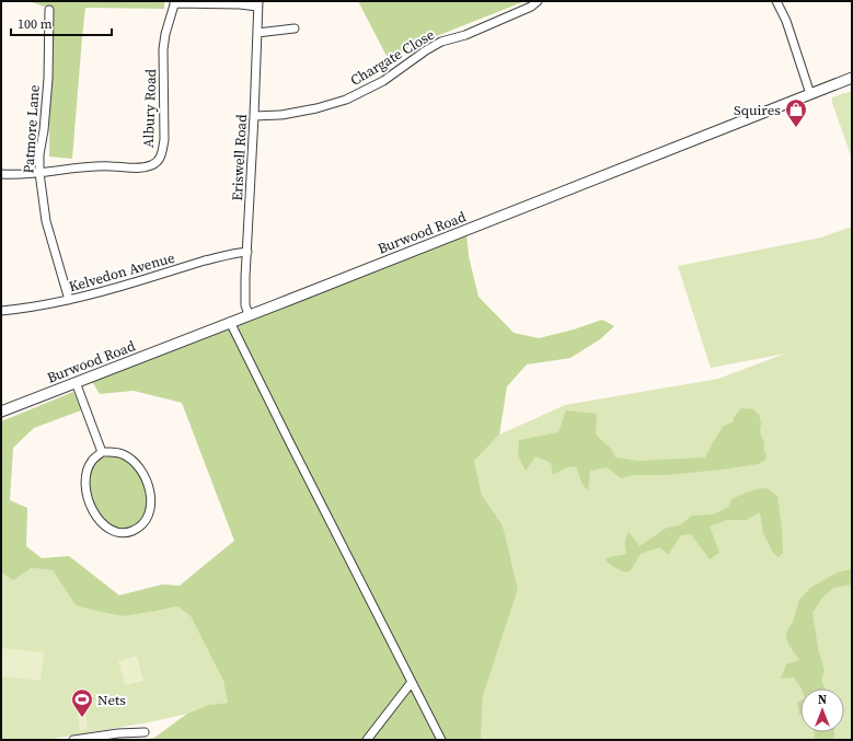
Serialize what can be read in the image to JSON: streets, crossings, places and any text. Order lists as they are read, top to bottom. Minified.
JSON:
{"streets":{"street":["Chargate Close","Albury Road","Patmore Lane","Eriswell Road","Burwood Road","Kelvedon Avenue"]},"crossings":[["Chargate Close","Eriswell Road"],["Albury Road","Patmore Lane"],["Patmore Lane","Kelvedon Avenue"],["Eriswell Road","Burwood Road"],["Eriswell Road","Kelvedon Avenue"]],"places":{"shop":["Squires"],"sports":["Nets"]},"scale_bar":"100 m","north":"top"}
